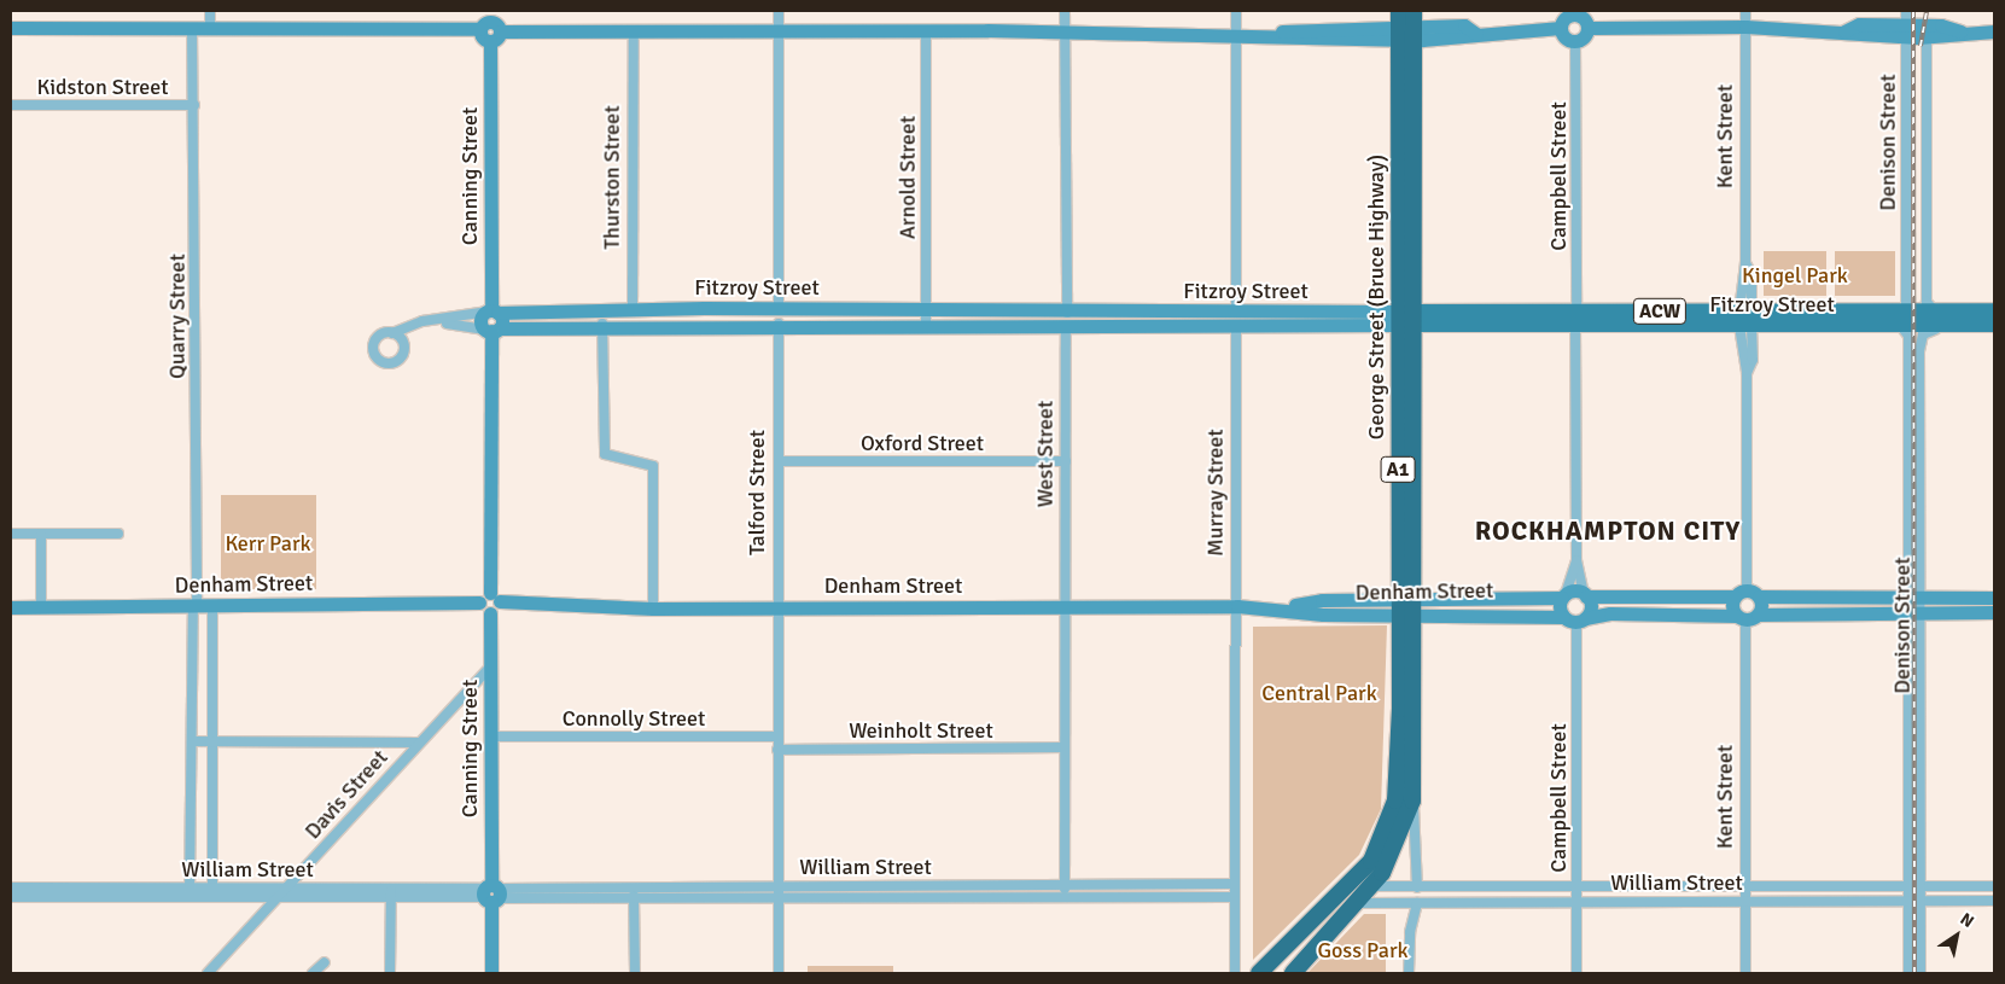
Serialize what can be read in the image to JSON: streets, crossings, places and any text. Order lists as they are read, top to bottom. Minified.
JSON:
{"streets":{"highway":["George Street (Bruce Highway)","A1"],"main road":["Fitzroy Street","ACW"],"street":["Kidston Street","Kent Street","Denison Street","Canning Street","Campbell Street","Thurston Street","Arnold Street","Quarry Street","Oxford Street","West Street","Talford Street","Murray Street","Denham Street","Connolly Street","Weinholt Street","Davis Street","William Street"]},"crossings":[["Kidston Street","Quarry Street"],["Kent Street","Fitzroy Street"],["Kent Street","William Street"],["Denison Street","Fitzroy Street"],["Denison Street","William Street"],["Canning Street","Fitzroy Street"],["Canning Street","Connolly Street"],["Canning Street","Davis Street"],["Canning Street","William Street"],["Campbell Street","Fitzroy Street"],["Campbell Street","Denham Street"],["Campbell Street","William Street"],["Thurston Street","Fitzroy Street"],["Arnold Street","Fitzroy Street"],["Fitzroy Street","George Street (Bruce Highway)"],["Fitzroy Street","West Street"],["Fitzroy Street","Talford Street"],["Fitzroy Street","Murray Street"],["George Street (Bruce Highway)","A1"],["George Street (Bruce Highway)","Denham Street"],["Quarry Street","Denham Street"],["Quarry Street","William Street"],["Oxford Street","West Street"],["Oxford Street","Talford Street"],["West Street","Denham Street"],["West Street","Weinholt Street"],["West Street","William Street"],["A1","William Street"],["Talford Street","Denham Street"],["Talford Street","Connolly Street"],["Talford Street","Weinholt Street"],["Talford Street","William Street"],["Murray Street","Denham Street"],["Murray Street","William Street"],["Davis Street","William Street"]],"districts":["ROCKHAMPTON CITY"],"parks":["Kingel Park","Kerr Park","Central Park","Goss Park"],"north":"top right"}
